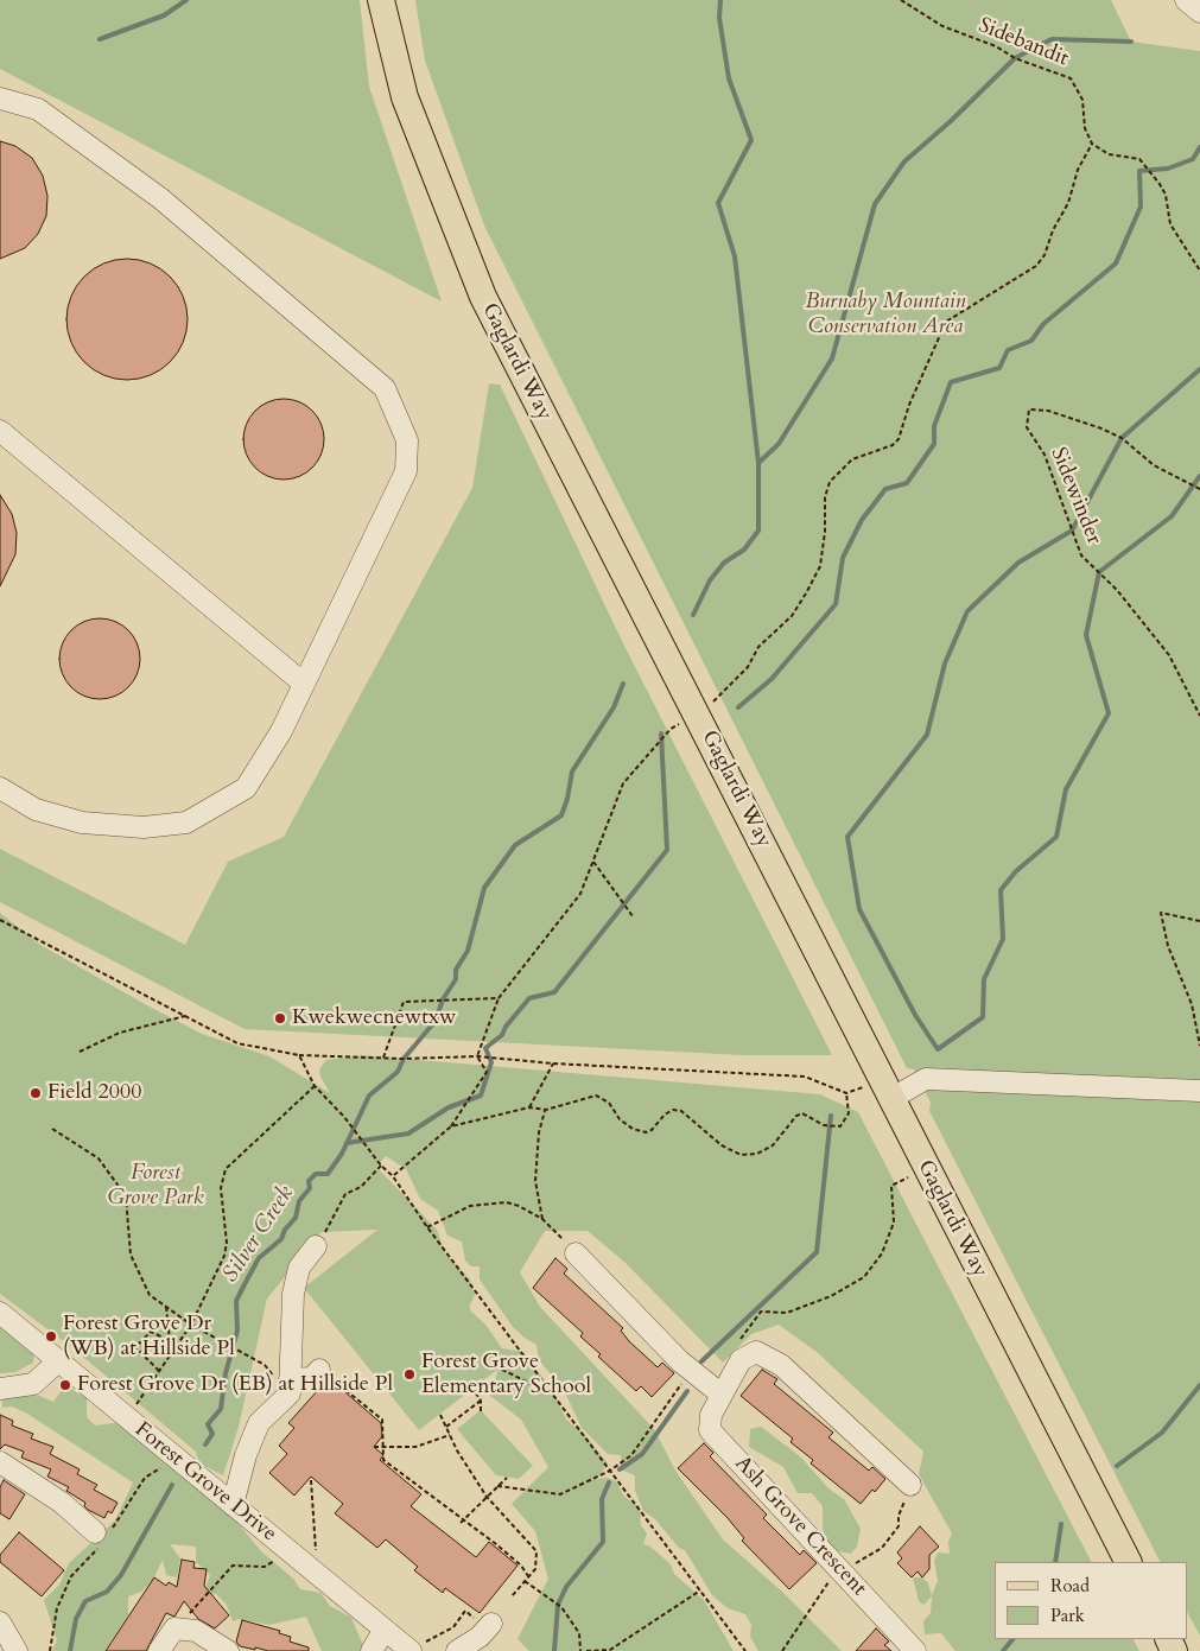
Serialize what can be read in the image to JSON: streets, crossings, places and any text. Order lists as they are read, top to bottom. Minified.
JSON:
{"streets":{"main road":["Gaglardi Way"],"street":["Forest Grove Drive","Ash Grove Crescent"],"path":["Sidebandit","Sidewinder"]},"water":["Silver Creek"],"parks":["Burnaby Mountain Conservation Area","Forest Grove Park"],"places":["Kwekwecnewtxw","Field 2000","Forest Grove Dr (WB) at Hillside Pl","Forest Grove Elementary School","Forest Grove Dr (EB) at Hillside Pl"],"legend":["Road","Park"]}
